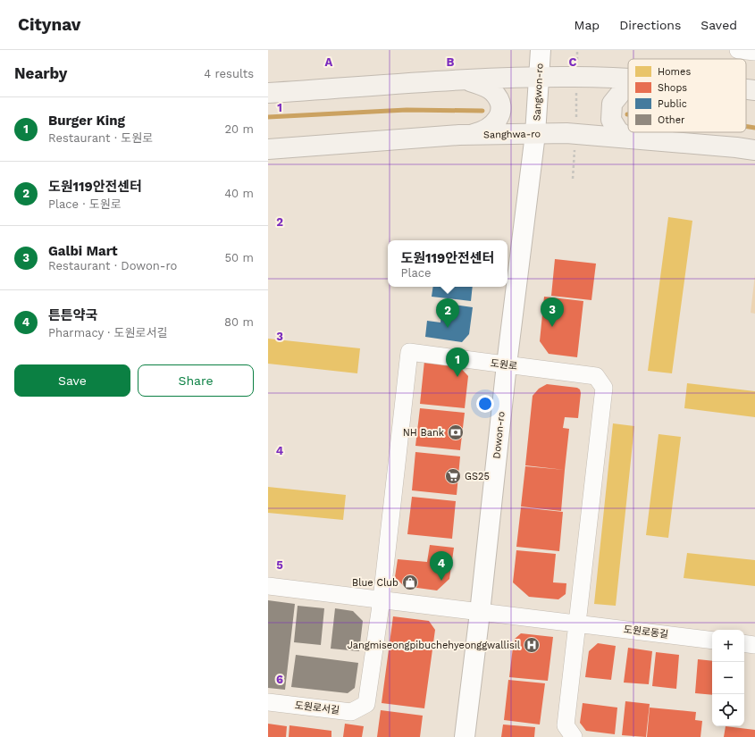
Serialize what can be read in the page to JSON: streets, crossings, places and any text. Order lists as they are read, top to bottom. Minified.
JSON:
{"streets":{"main road":["Sanghwa-ro"],"street":["Sangwon-ro","도원로","Dowon-ro","도원로동길","도원로서길"]},"crossings":[["Sangwon-ro","Sanghwa-ro"],["Sangwon-ro","Dowon-ro"],["Sanghwa-ro","Dowon-ro"],["도원로","Dowon-ro"],["도원로","도원로동길"],["도원로","도원로서길"],["Dowon-ro","도원로동길"]],"places":{"bank":["NH Bank"],"supermarket":["GS25"],"shop":["Blue Club"],"hospital":["Jangmiseongpibuchehyeonggwallisil"]},"legend":["Homes","Shops","Public","Other"],"page":{"header":"Citynav","nav":["Map","Directions","Saved"],"heading":["Nearby","4 results"],"list":[{"mark":"1","name":"Burger King","note":"Restaurant · 도원로","value":"20 m"},{"mark":"2","name":"도원119안전센터","note":"Place · 도원로","value":"40 m"},{"mark":"3","name":"Galbi Mart","note":"Restaurant · Dowon-ro","value":"50 m"},{"mark":"4","name":"튼튼약국","note":"Pharmacy · 도원로서길","value":"80 m"}],"popup":["도원119안전센터","Place"],"pins":["3","2","1","4"],"buttons":["Save","Share"],"map_buttons":["+","−"]},"grid":{"columns":["A","B","C"],"rows":["1","2","3","4","5","6"]}}
